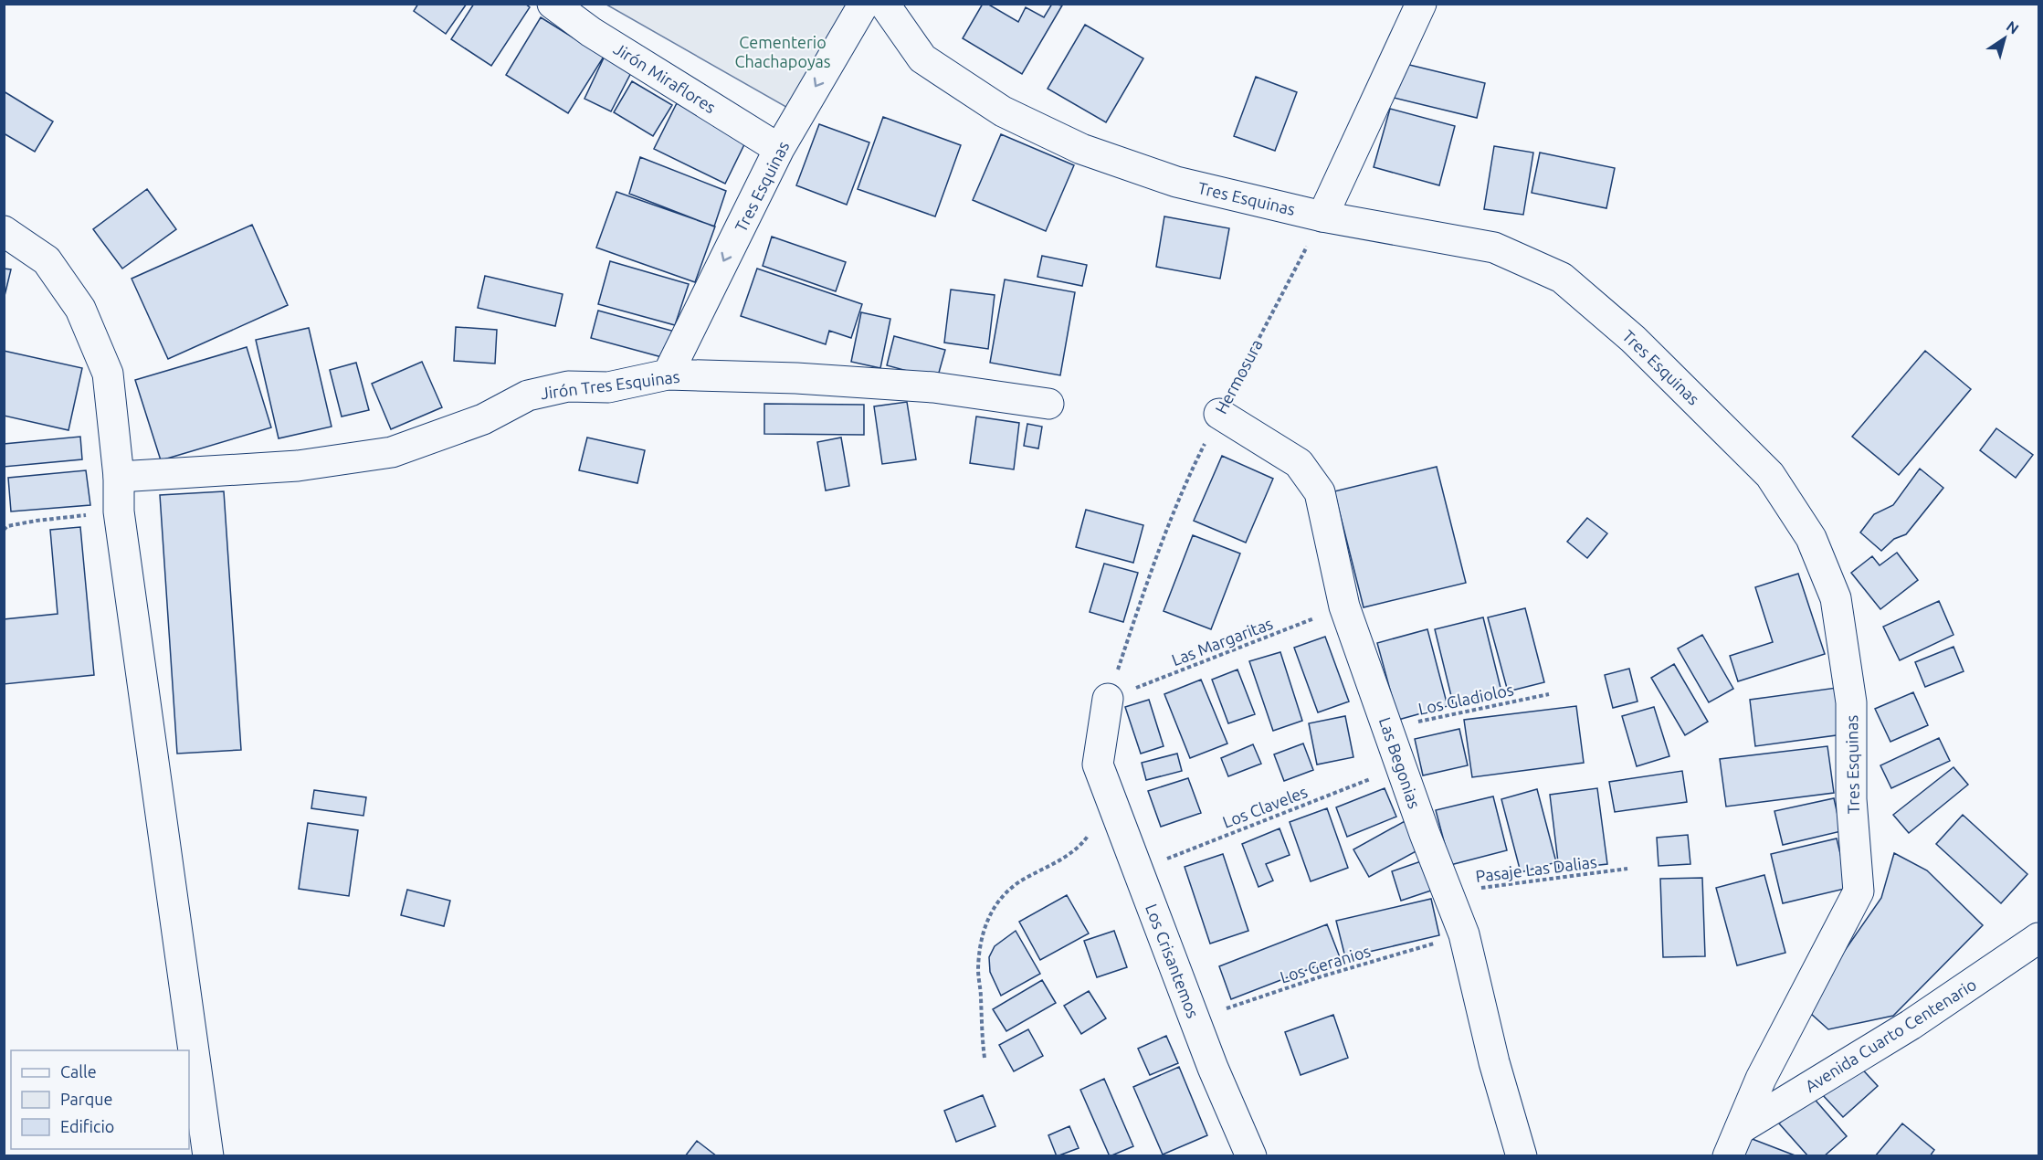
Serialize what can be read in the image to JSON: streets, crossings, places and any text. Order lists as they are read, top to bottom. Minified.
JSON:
{"streets":{"main road":["Jirón Miraflores","Tres Esquinas","Jirón Tres Esquinas","Las Begonias","Los Crisantemos","Avenida Cuarto Centenario"],"path":["Hermosura","Las Margaritas","Los Gladiolos","Los Claveles","Pasaje Las Dalias","Los Geranios"]},"crossings":[["Jirón Miraflores","Tres Esquinas"],["Tres Esquinas","Hermosura"],["Tres Esquinas","Jirón Tres Esquinas"],["Tres Esquinas","Avenida Cuarto Centenario"],["Hermosura","Las Margaritas"],["Hermosura","Las Begonias"],["Hermosura","Los Crisantemos"],["Las Margaritas","Las Begonias"],["Las Margaritas","Los Crisantemos"],["Los Gladiolos","Las Begonias"],["Las Begonias","Los Claveles"],["Las Begonias","Pasaje Las Dalias"],["Las Begonias","Los Geranios"],["Los Claveles","Los Crisantemos"],["Los Crisantemos","Los Geranios"]],"parks":["Cementerio Chachapoyas"],"legend":["Calle","Parque","Edificio"],"north":"top right"}
